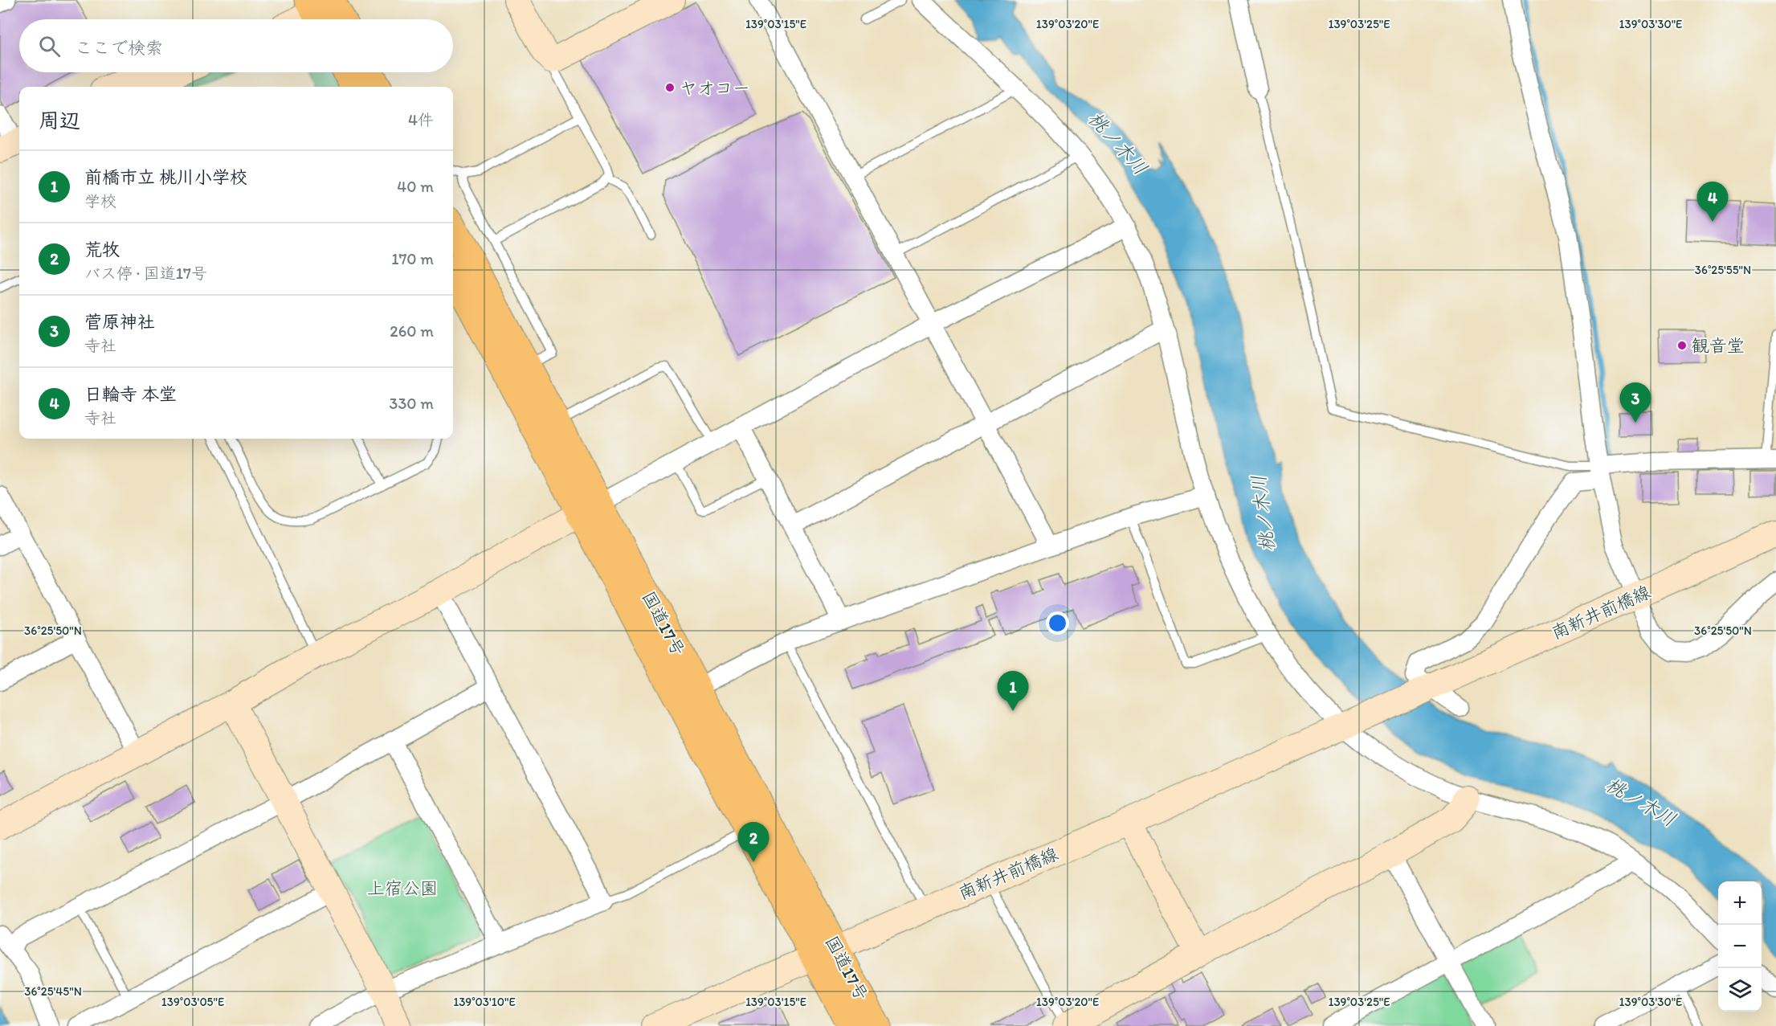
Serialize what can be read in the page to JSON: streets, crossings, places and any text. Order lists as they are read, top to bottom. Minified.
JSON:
{"streets":{"highway":["国道17号"],"street":["南新井前橋線"]},"crossings":[["南新井前橋線","国道17号"]],"water":["桃ノ木川"],"parks":["上宿公園"],"places":["ヤオコー","観音堂"],"page":{"search":"ここで検索","heading":["周辺","4件"],"list":[{"mark":"1","name":"前橋市立 桃川小学校","note":"学校","value":"40 m"},{"mark":"2","name":"荒牧","note":"バス停 · 国道17号","value":"170 m"},{"mark":"3","name":"菅原神社","note":"寺社","value":"260 m"},{"mark":"4","name":"日輪寺 本堂","note":"寺社","value":"330 m"}],"pins":["4","3","1","2"],"map_buttons":["+","−"]},"coordinates":["139°03'15\"E","139°03'20\"E","139°03'25\"E","139°03'30\"E","36°25'55\"N","36°25'50\"N","36°25'45\"N","139°03'05\"E","139°03'10\"E"]}
